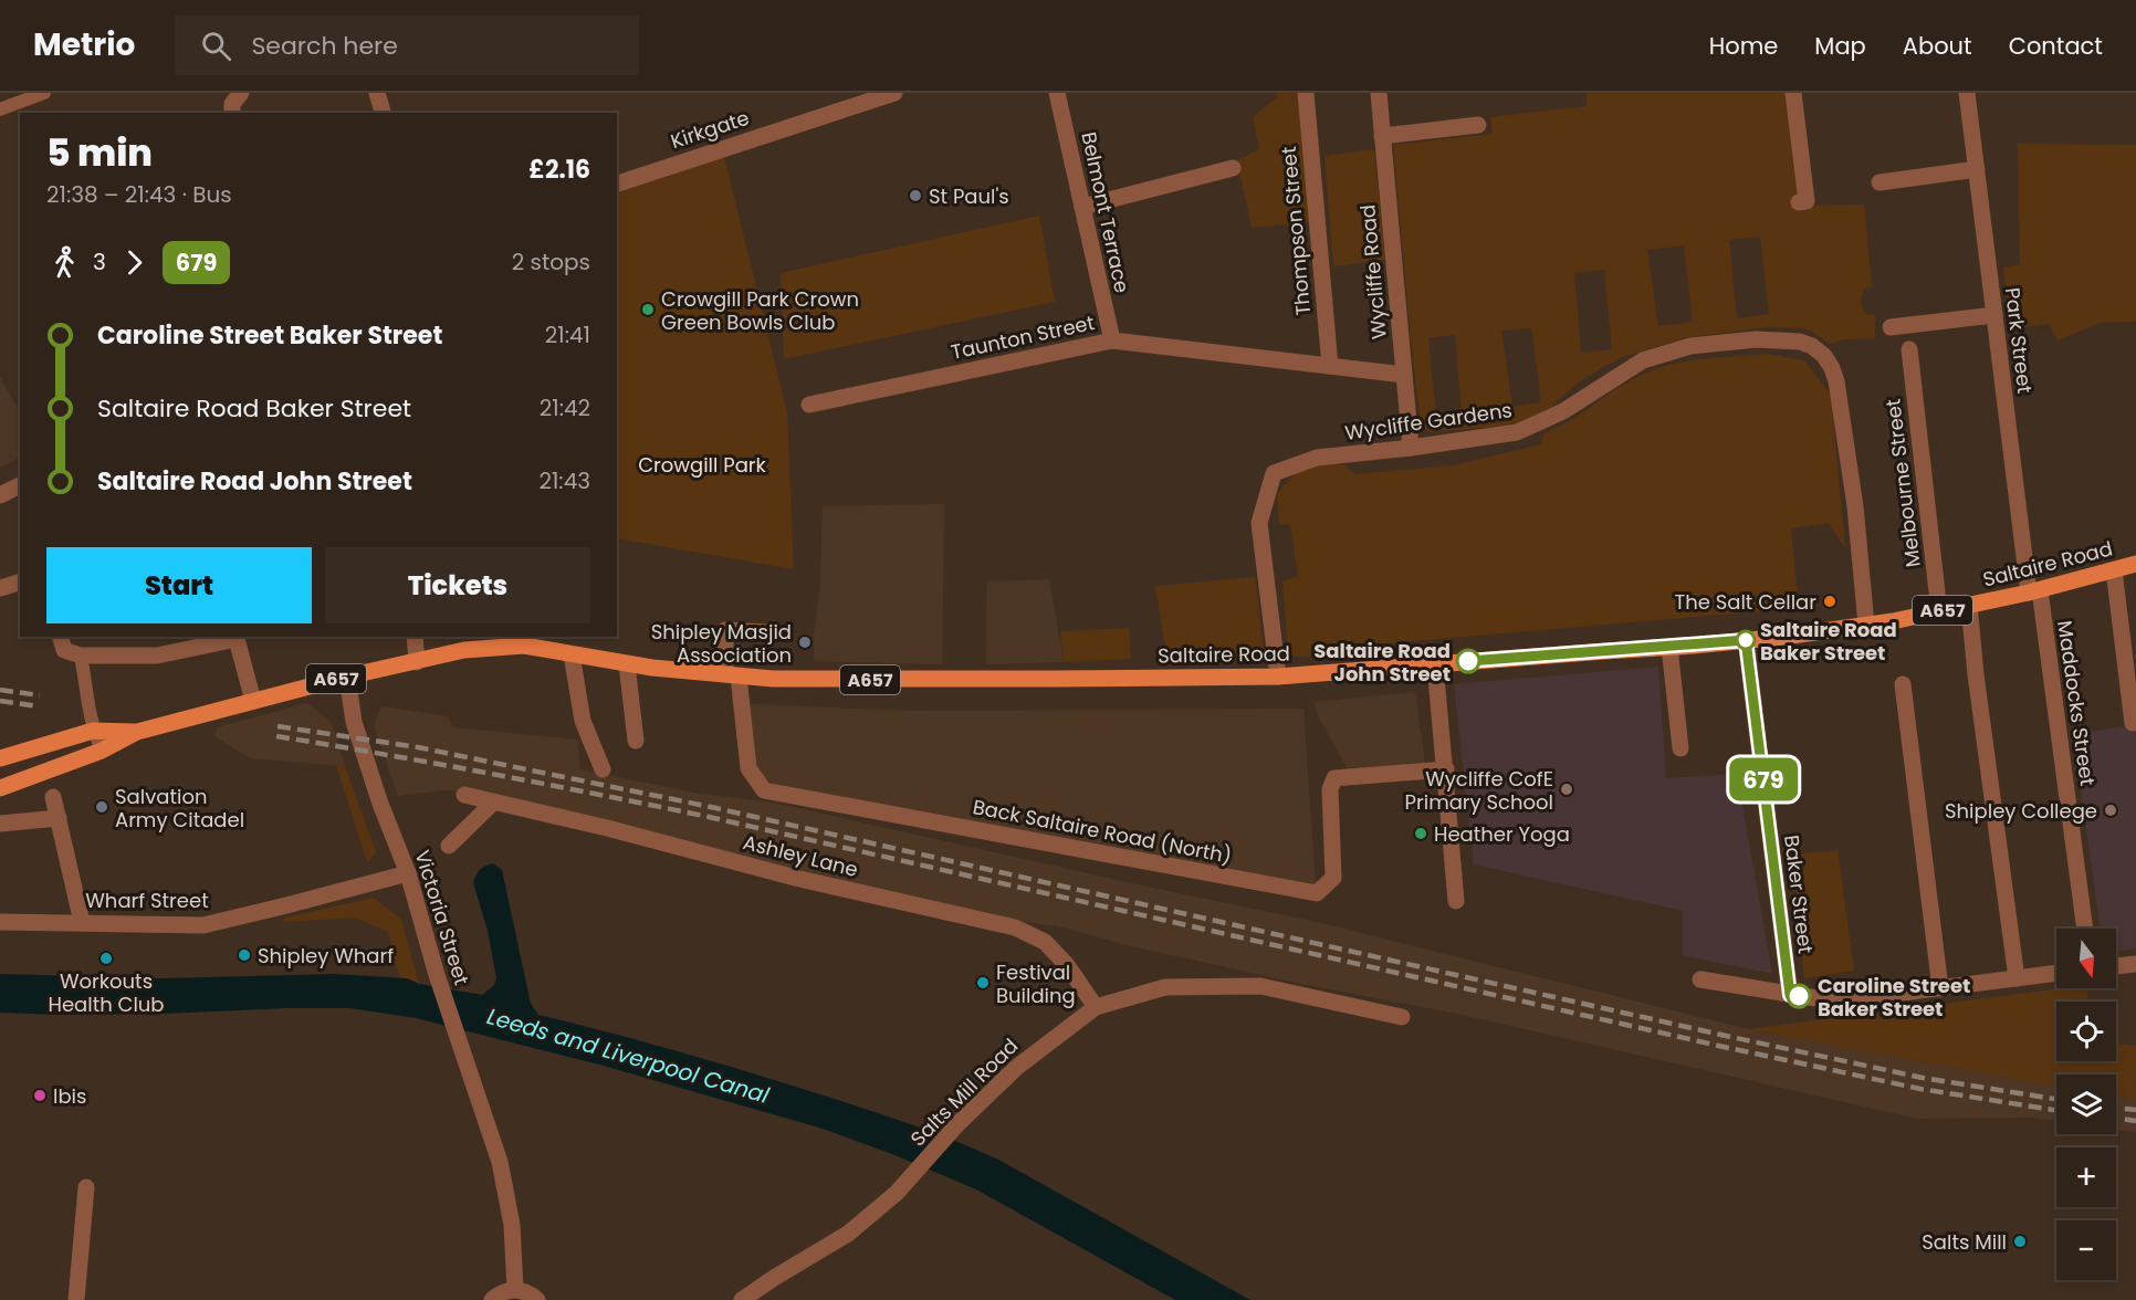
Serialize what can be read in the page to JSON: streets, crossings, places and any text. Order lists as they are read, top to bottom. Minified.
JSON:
{"streets":{"main road":["Saltaire Road","A657"],"street":["Kirkgate","Belmont Terrace","Thompson Street","Wycliffe Road","Taunton Street","Park Street","Wycliffe Gardens","Melbourne Street","Maddocks Street","Back Saltaire Road (North)","Ashley Lane","Baker Street","Wharf Street","Victoria Street","Salts Mill Road"]},"crossings":[["Belmont Terrace","Taunton Street"],["Thompson Street","Taunton Street"],["Wycliffe Road","Taunton Street"],["Wycliffe Road","Wycliffe Gardens"],["Park Street","Saltaire Road"],["Park Street","Maddocks Street"],["Wycliffe Gardens","Saltaire Road"],["Melbourne Street","Saltaire Road"],["Saltaire Road","A657"],["Saltaire Road","Maddocks Street"],["Saltaire Road","Back Saltaire Road (North)"],["Saltaire Road","Baker Street"],["A657","Victoria Street"],["Ashley Lane","Salts Mill Road"],["Wharf Street","Victoria Street"]],"water":["Leeds and Liverpool Canal"],"parks":["Crowgill Park"],"places":["St Paul's","Crowgill Park Crown Green Bowls Club","The Salt Cellar","Saltaire Road Baker Street","Shipley Masjid Association","Saltaire Road John Street","Wycliffe CofE Primary School","Salvation Army Citadel","Shipley College","Heather Yoga","Shipley Wharf","Workouts Health Club","Festival Building","Caroline Street Baker Street","Ibis","Salts Mill"],"lines":["bus line 679"],"north":"bottom","page":{"header":"Metrio","search":"Search here","nav":["Home","Map","About","Contact"],"on_map":"679","heading":["5 min","21:38 – 21:43 · Bus","£2.16"],"legs":["3","679","2 stops"],"list":[{"name":"Caroline Street Baker Street","value":"21:41"},{"name":"Saltaire Road Baker Street","value":"21:42"},{"name":"Saltaire Road John Street","value":"21:43"}],"buttons":["Start","Tickets"],"map_buttons":["+","−"]}}
